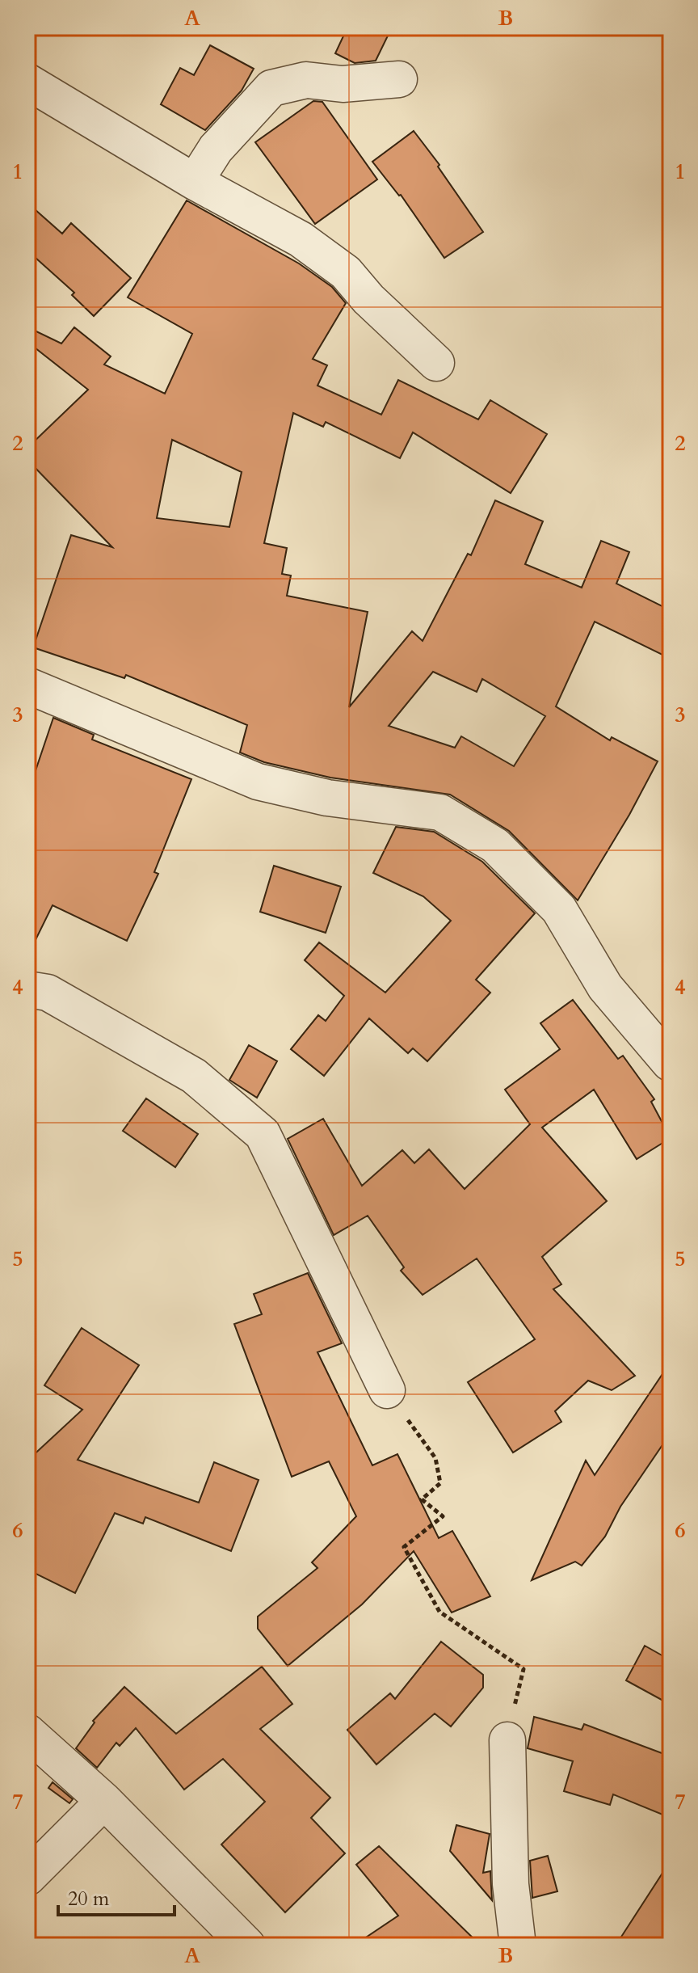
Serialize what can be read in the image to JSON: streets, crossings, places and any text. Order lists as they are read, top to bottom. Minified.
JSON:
{"scale_bar":"20 m","grid":{"columns":["A","B"],"rows":["1","2","3","4","5","6","7"]}}
